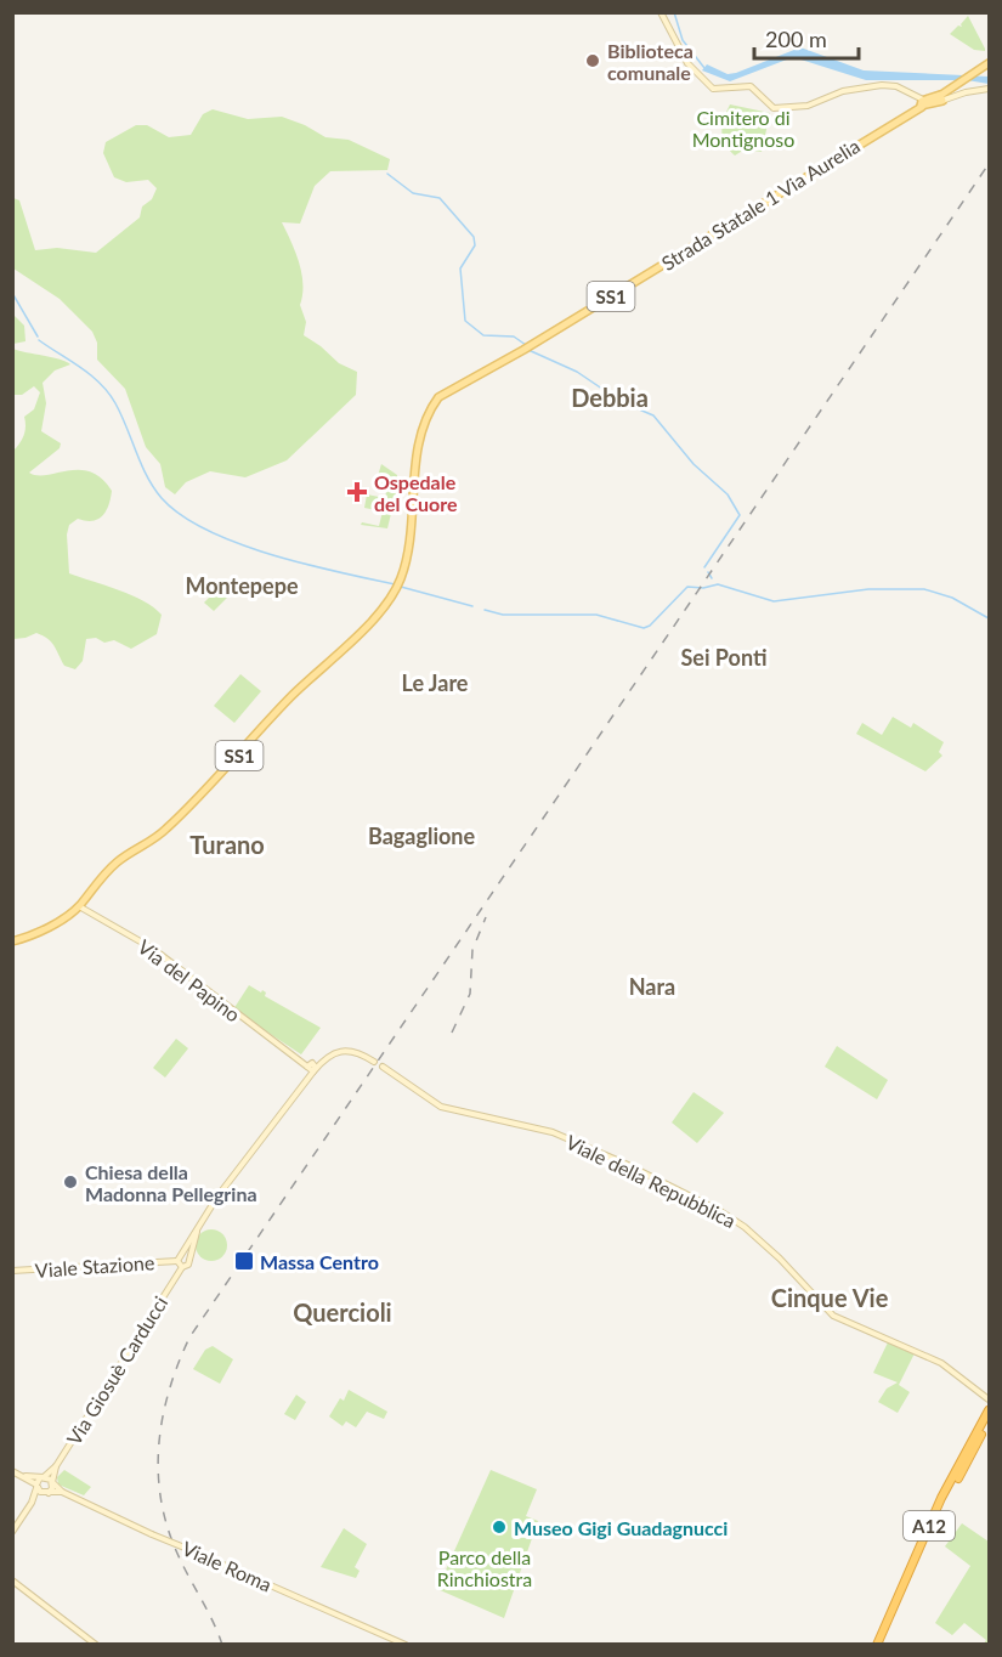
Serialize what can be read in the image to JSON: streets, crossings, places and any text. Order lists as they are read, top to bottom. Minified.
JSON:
{"streets":{"highway":["A12"],"main road":["Strada Statale 1 Via Aurelia","SS1","Via del Papino","Viale della Repubblica","Viale Stazione","Via Giosuè Carducci","Viale Roma"]},"crossings":[["Strada Statale 1 Via Aurelia","Via del Papino"],["Via Giosuè Carducci","Viale Roma"]],"districts":["Debbia","Montepepe","Sei Ponti","Le Jare","Bagaglione","Turano","Nara","Cinque Vie","Quercioli"],"parks":["Cimitero di Montignoso","Parco della Rinchiostra"],"places":{"other":["Biblioteca comunale","Chiesa della Madonna Pellegrina","Museo Gigi Guadagnucci"],"health":["Ospedale del Cuore"],"transit":["Massa Centro"]},"scale_bar":"200 m"}
